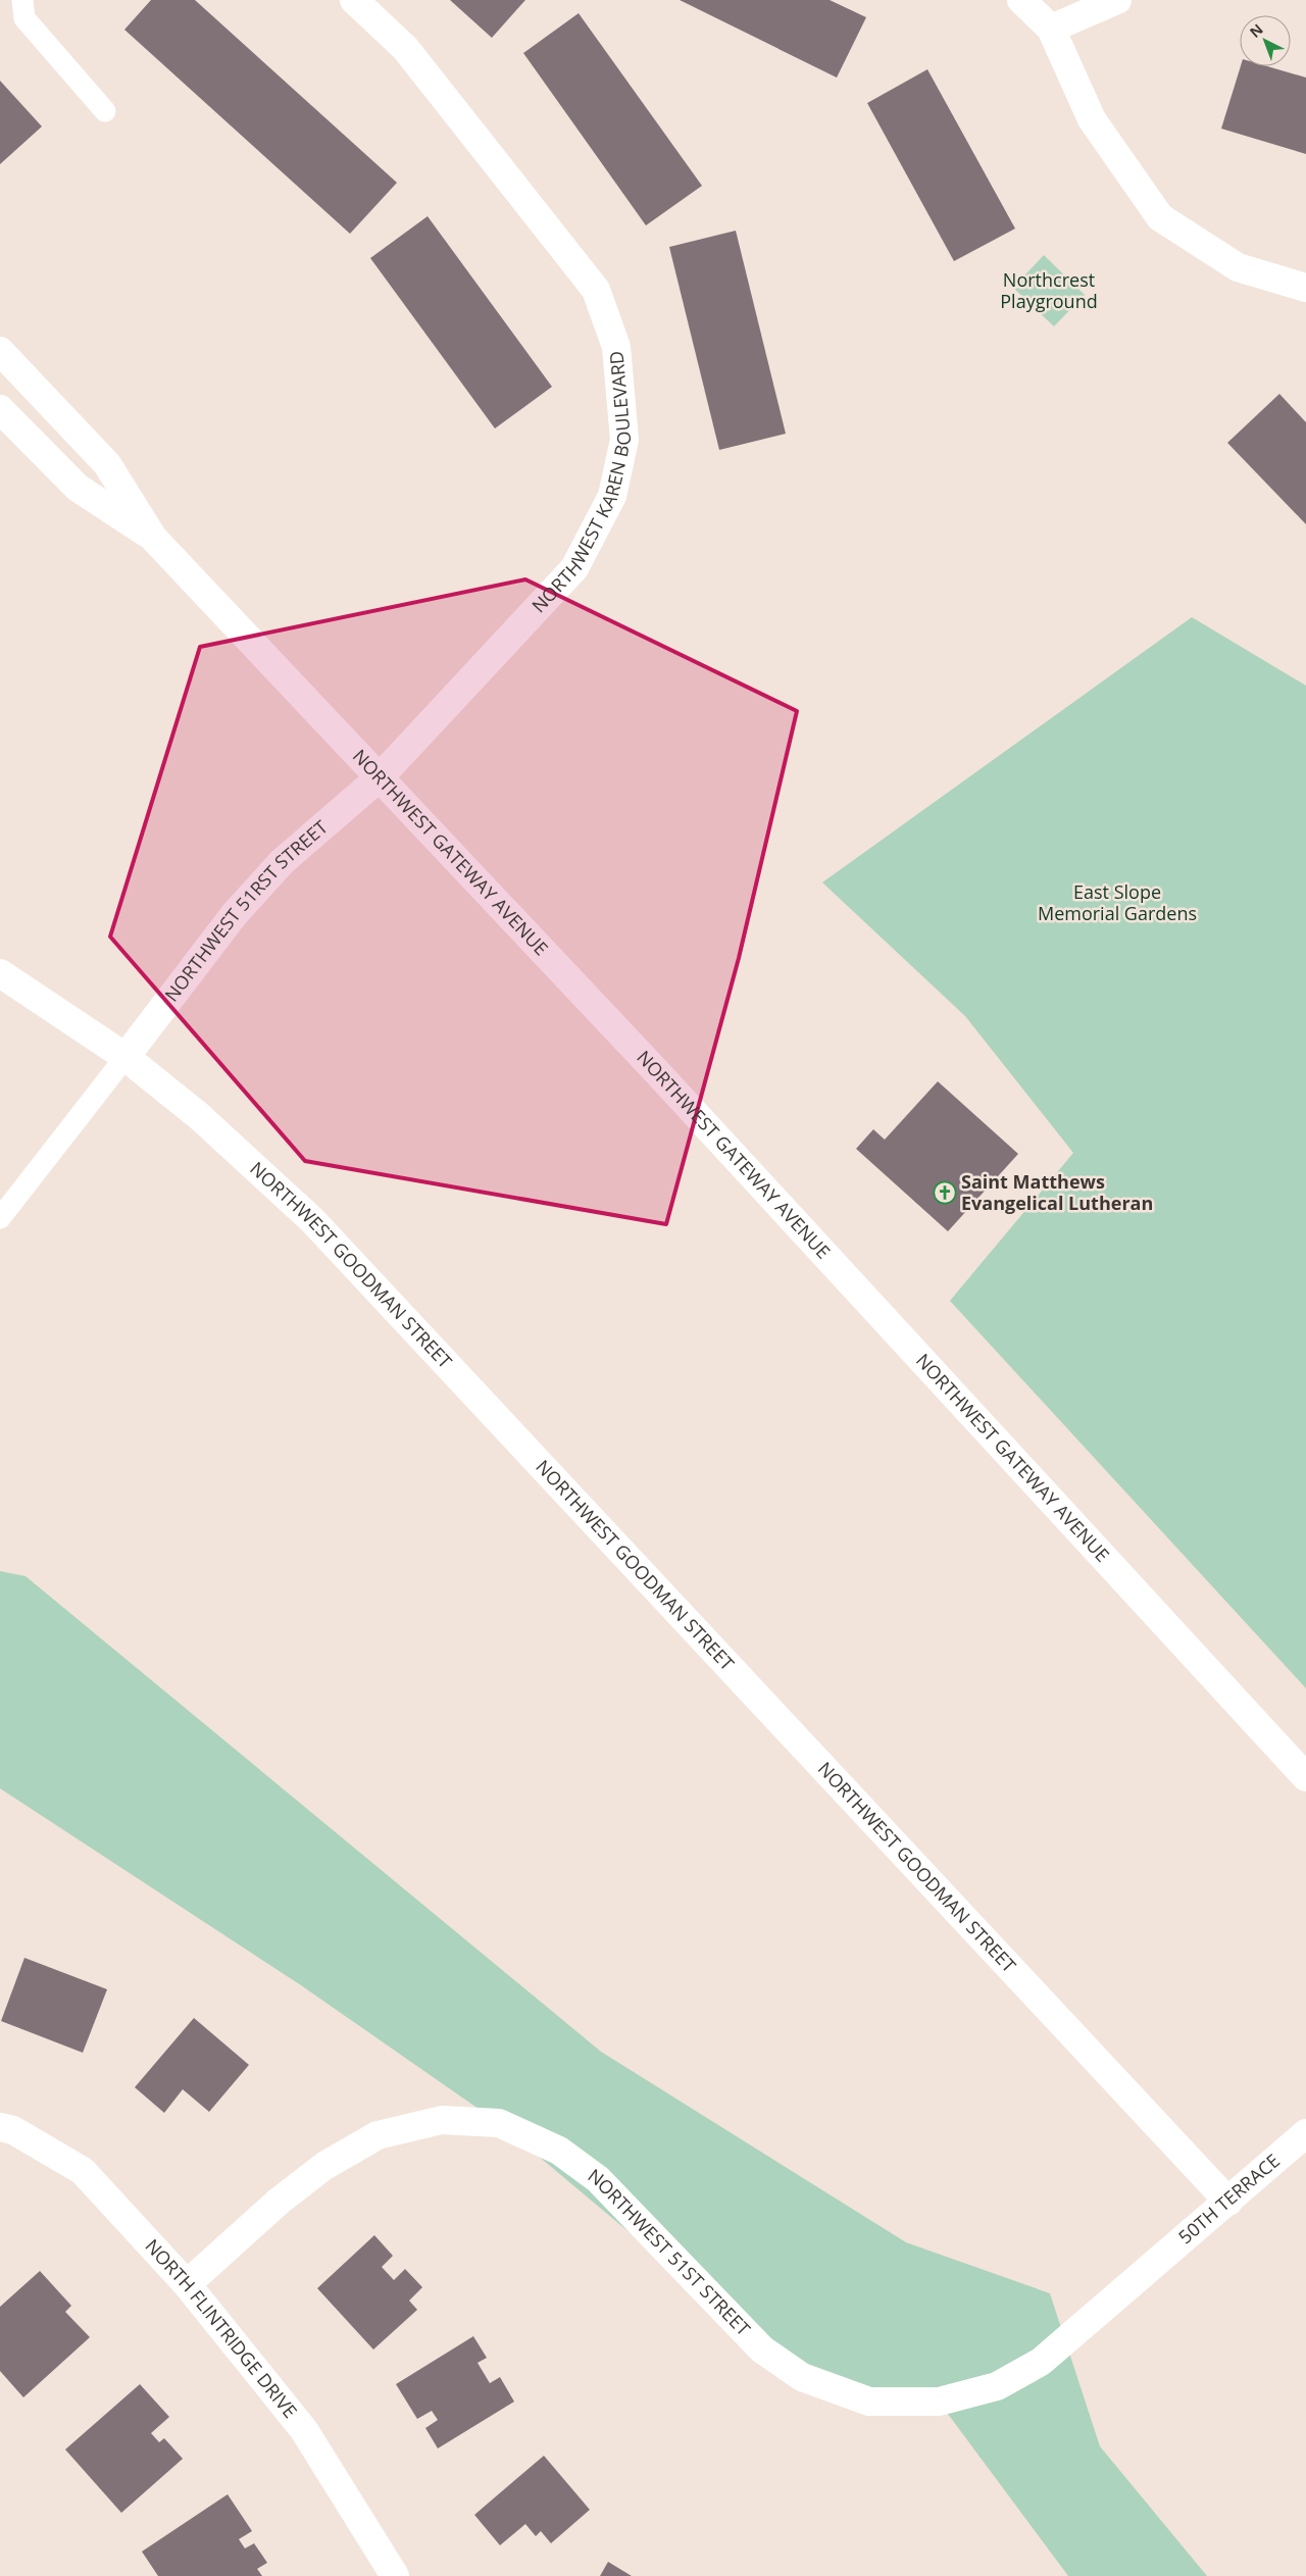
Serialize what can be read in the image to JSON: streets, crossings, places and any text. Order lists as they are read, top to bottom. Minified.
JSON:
{"streets":{"street":["NORTHWEST KAREN BOULEVARD","NORTHWEST GATEWAY AVENUE","NORTHWEST 51RST STREET","NORTHWEST GOODMAN STREET","50TH TERRACE","NORTHWEST 51ST STREET","NORTH FLINTRIDGE DRIVE"]},"crossings":[["NORTHWEST KAREN BOULEVARD","NORTHWEST GATEWAY AVENUE"],["NORTHWEST KAREN BOULEVARD","NORTHWEST 51RST STREET"],["NORTHWEST GATEWAY AVENUE","NORTHWEST 51RST STREET"],["NORTHWEST 51RST STREET","NORTHWEST GOODMAN STREET"],["NORTHWEST GOODMAN STREET","50TH TERRACE"],["50TH TERRACE","NORTHWEST 51ST STREET"],["NORTHWEST 51ST STREET","NORTH FLINTRIDGE DRIVE"]],"parks":["Northcrest Playground","East Slope Memorial Gardens"],"places":{"church":["Saint Matthews Evangelical Lutheran"]},"north":"top left"}
